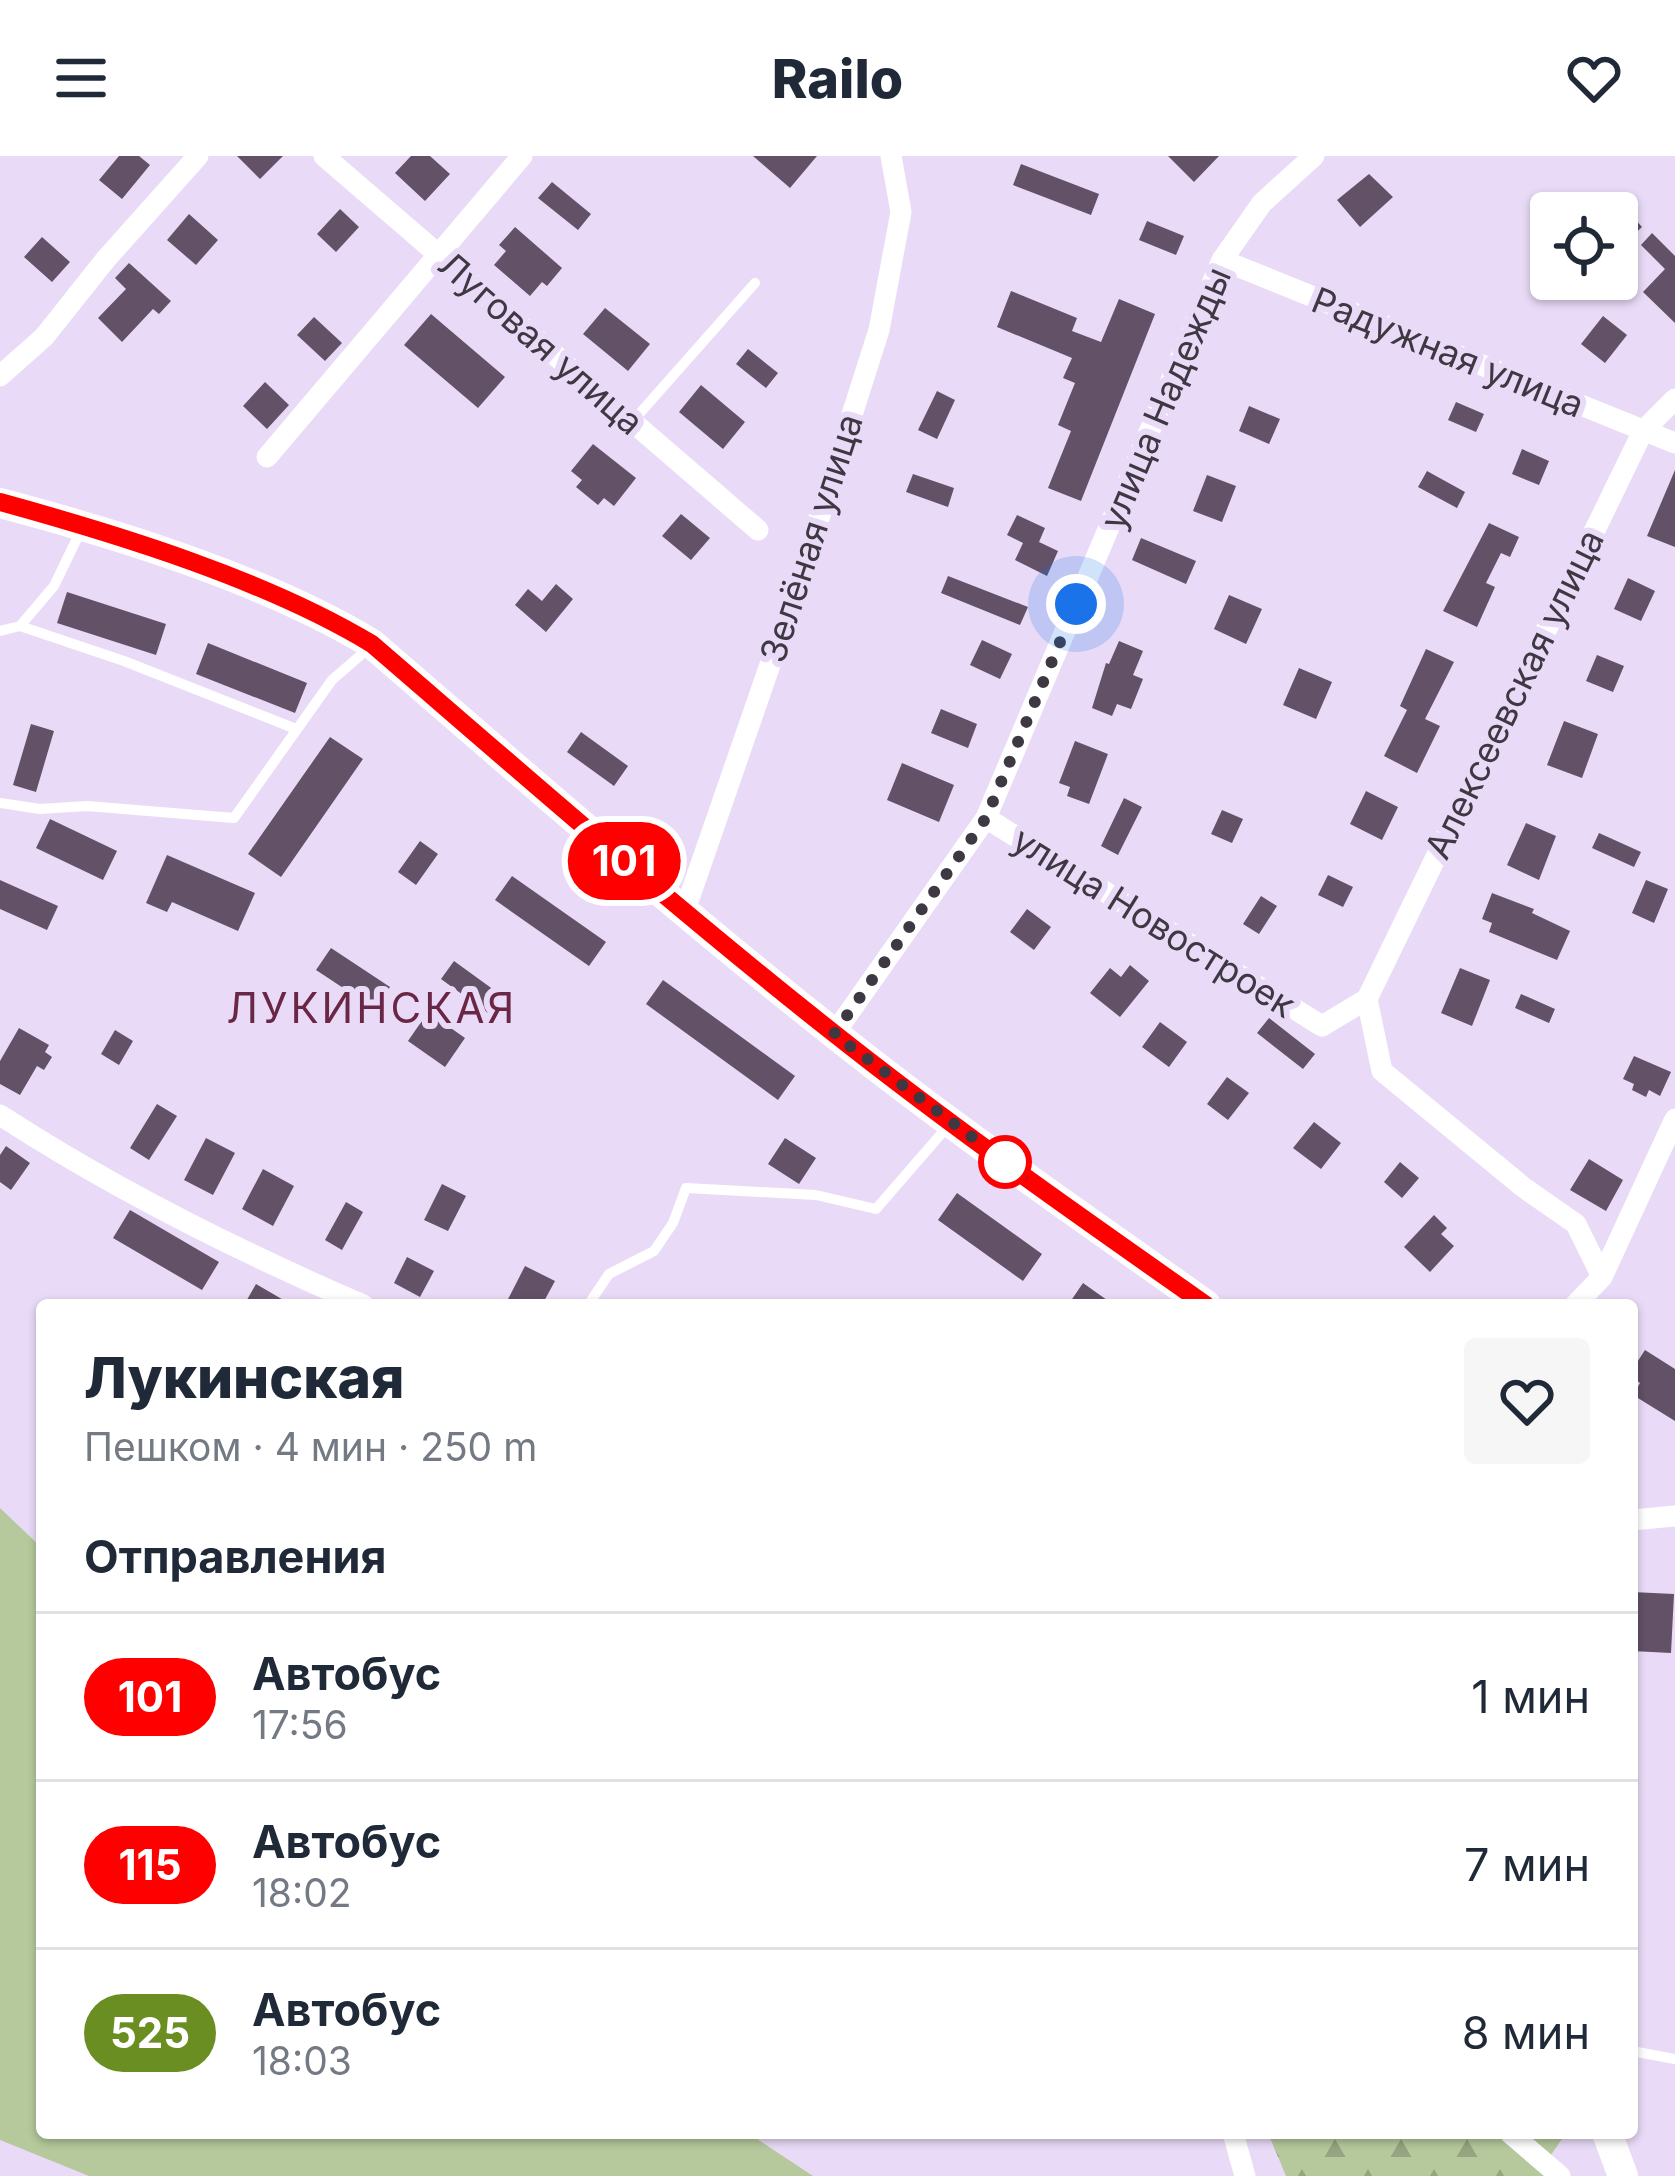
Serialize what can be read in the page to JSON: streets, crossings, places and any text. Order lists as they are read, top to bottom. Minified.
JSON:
{"streets":{"street":["Луговая улица","Радужная улица","улица Надежды","Зелёная улица","Алексеевская улица","улица Новостроек"]},"crossings":[["Радужная улица","улица Надежды"],["Радужная улица","Алексеевская улица"],["улица Надежды","улица Новостроек"],["Алексеевская улица","улица Новостроек"]],"districts":["ЛУКИНСКАЯ"],"lines":["bus line 101"],"page":{"header":"Railo","on_map":"101","heading":[["Лукинская","Пешком · 4 мин · 250 m"],"Отправления"],"list":[{"mark":"101","name":"Автобус","note":"17:56","value":"1 мин"},{"mark":"115","name":"Автобус","note":"18:02","value":"7 мин"},{"mark":"525","name":"Автобус","note":"18:03","value":"8 мин"}]}}
